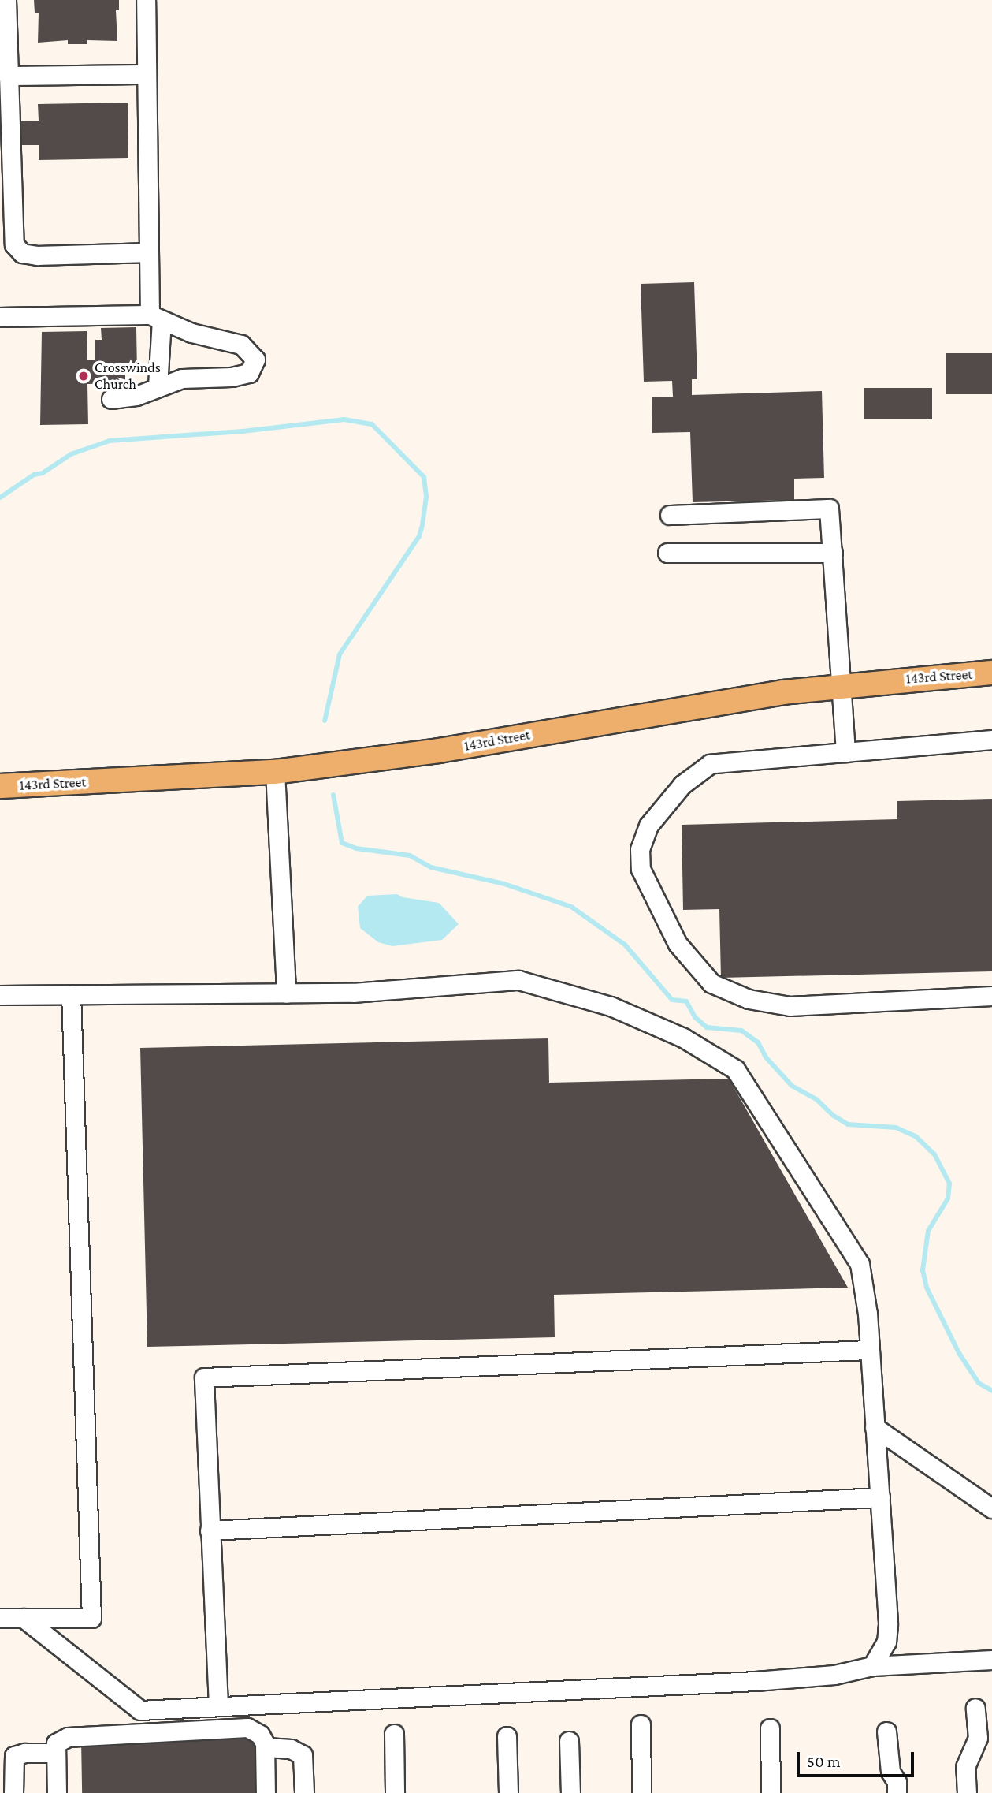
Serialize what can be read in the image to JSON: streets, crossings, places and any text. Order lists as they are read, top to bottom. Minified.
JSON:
{"streets":{"main road":["143rd Street"]},"places":["Crosswinds Church"],"scale_bar":"50 m"}
